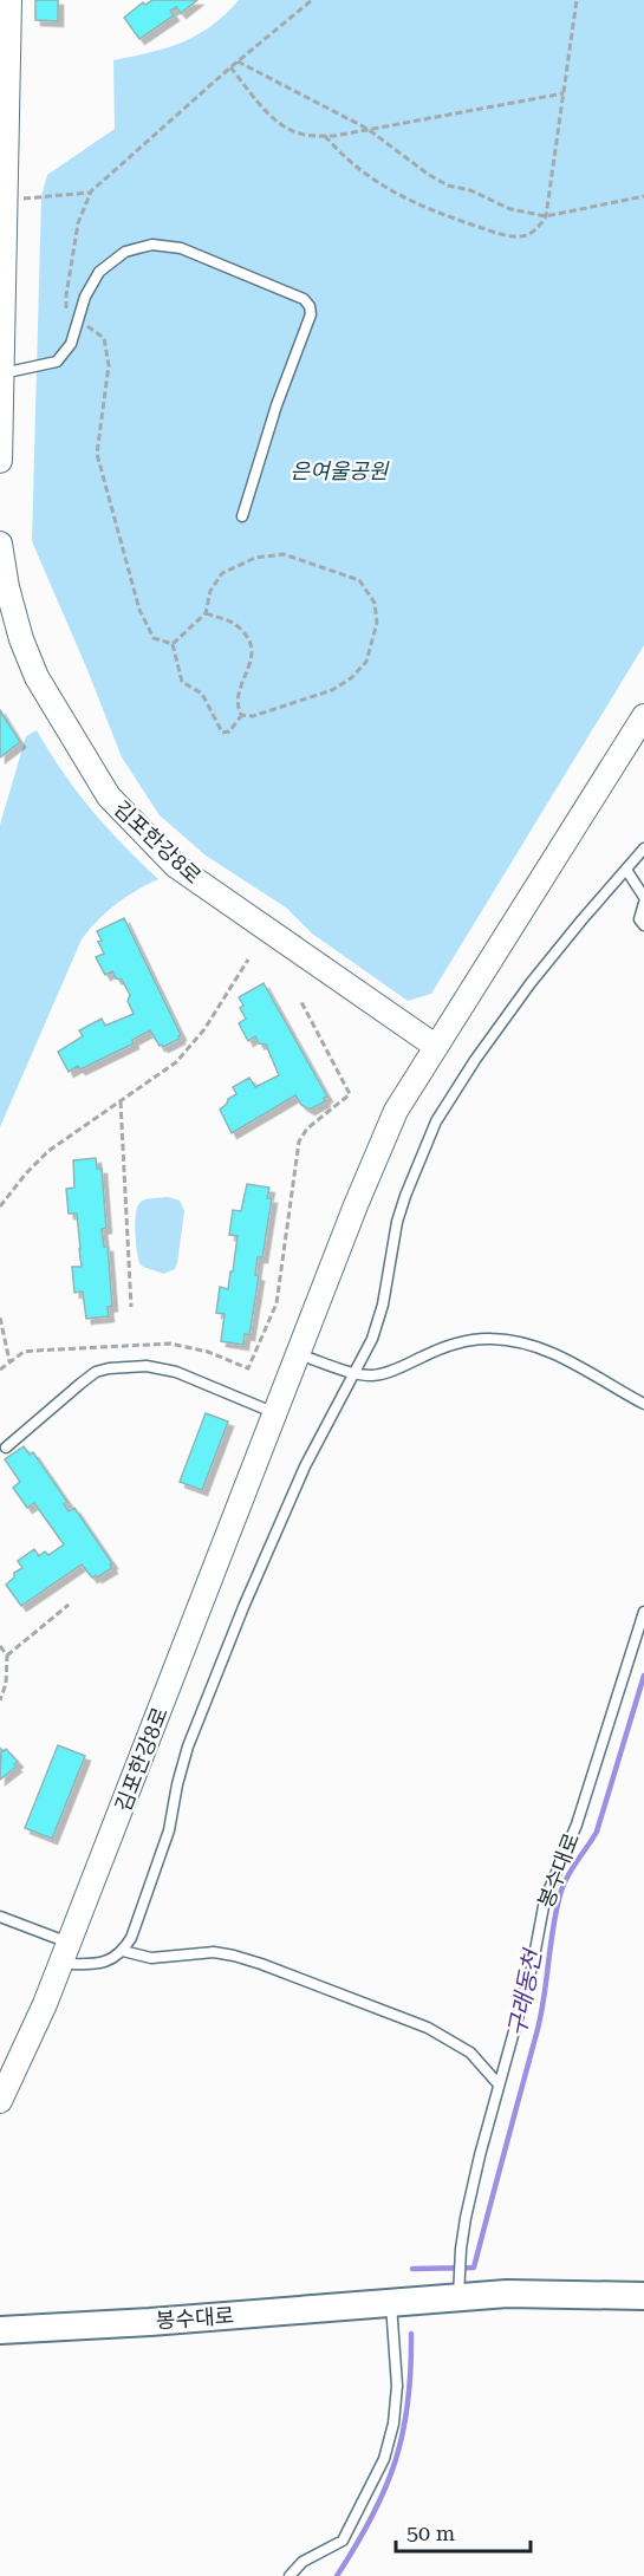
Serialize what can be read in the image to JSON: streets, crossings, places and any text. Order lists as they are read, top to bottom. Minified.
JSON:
{"streets":{"main road":["봉수대로"],"street":["김포한강8로"]},"water":["구래동천"],"parks":["은여울공원"],"scale_bar":"50 m"}
